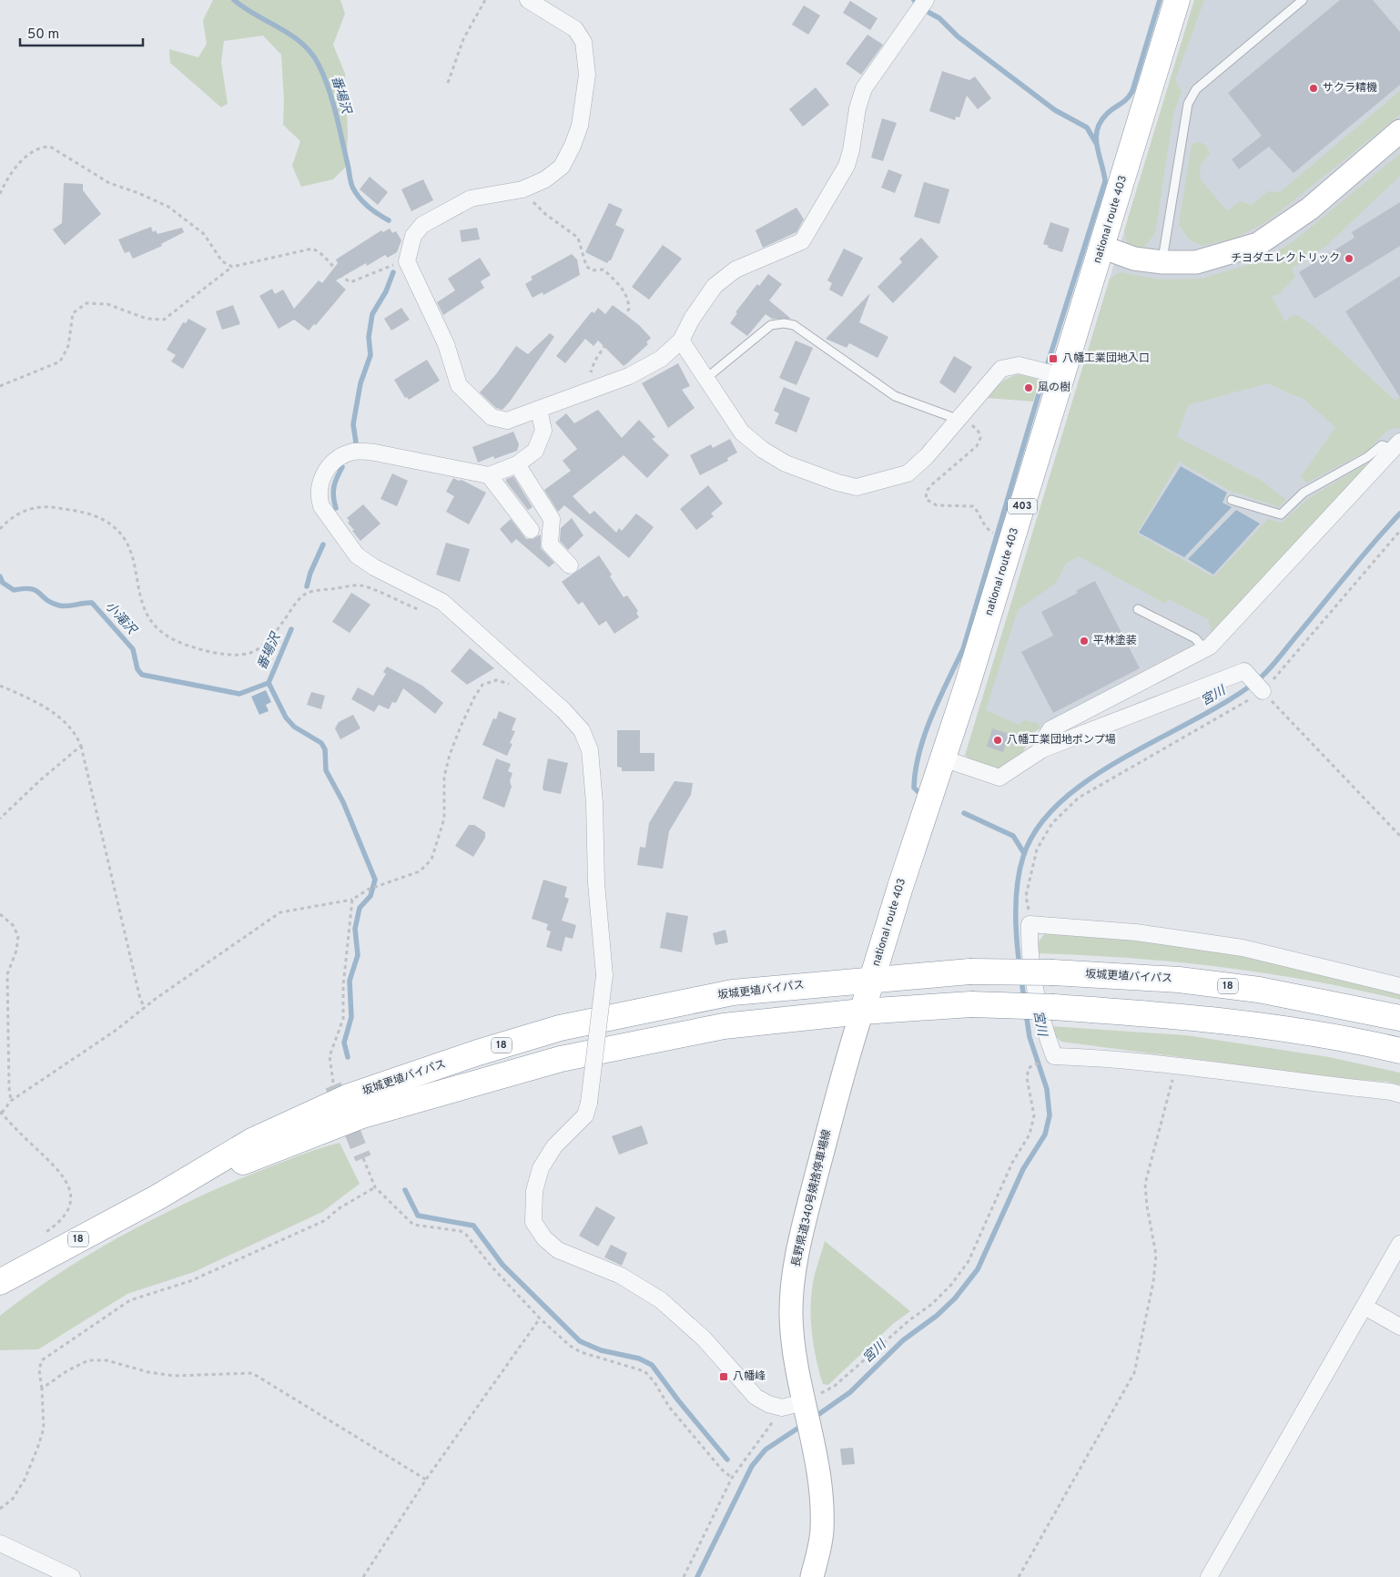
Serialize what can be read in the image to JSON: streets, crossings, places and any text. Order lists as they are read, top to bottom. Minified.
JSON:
{"streets":{"highway":["national route 403","403","坂城更埴バイパス","18"],"main road":["長野県道340号姨捨停車場線"]},"crossings":[["national route 403","坂城更埴バイパス"],["national route 403","長野県道340号姨捨停車場線"],["坂城更埴バイパス","長野県道340号姨捨停車場線"]],"water":["番場沢","小滝沢","宮川"],"places":{"other":["サクラ精機","チヨダエレクトリック","風の樹","平林塗装","八幡工業団地ポンプ場"],"transit":["八幡工業団地入口","八幡峰"]},"scale_bar":"50 m"}
